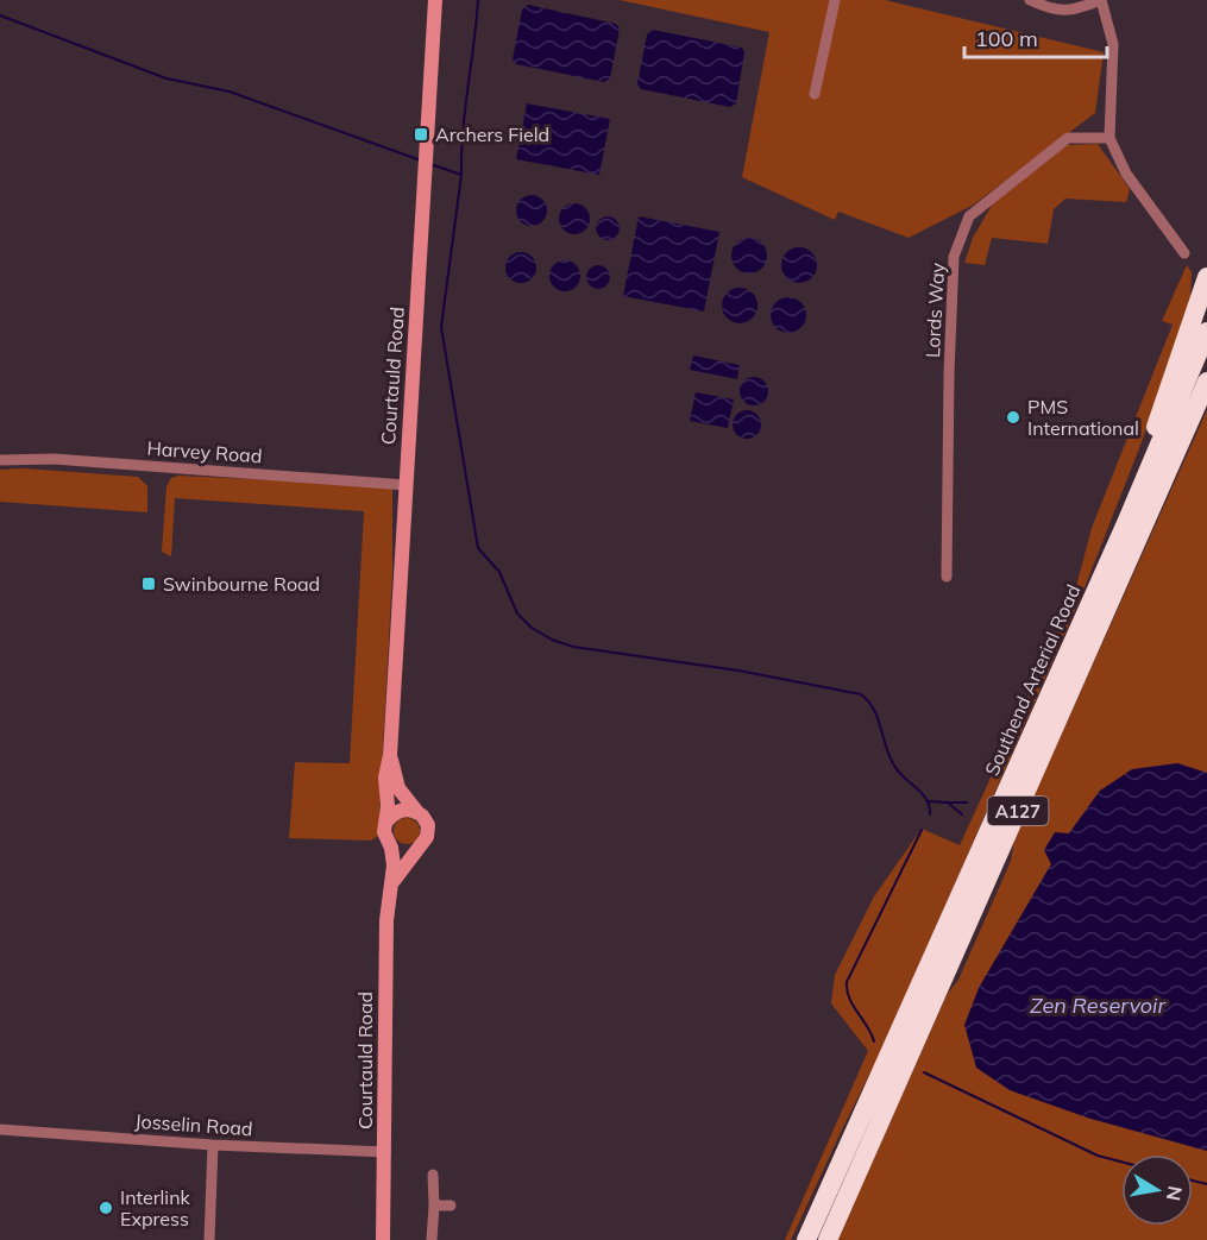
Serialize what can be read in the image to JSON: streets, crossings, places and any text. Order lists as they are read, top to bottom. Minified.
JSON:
{"streets":{"highway":["Southend Arterial Road","A127"],"street":["Lords Way","Courtauld Road","Harvey Road","Josselin Road"]},"crossings":[["Courtauld Road","Harvey Road"],["Courtauld Road","Josselin Road"],["Southend Arterial Road","A127"]],"water":["Zen Reservoir"],"places":{"transit":["Archers Field","Swinbourne Road"],"other":["PMS International","Interlink Express"]},"scale_bar":"100 m","north":"right"}
